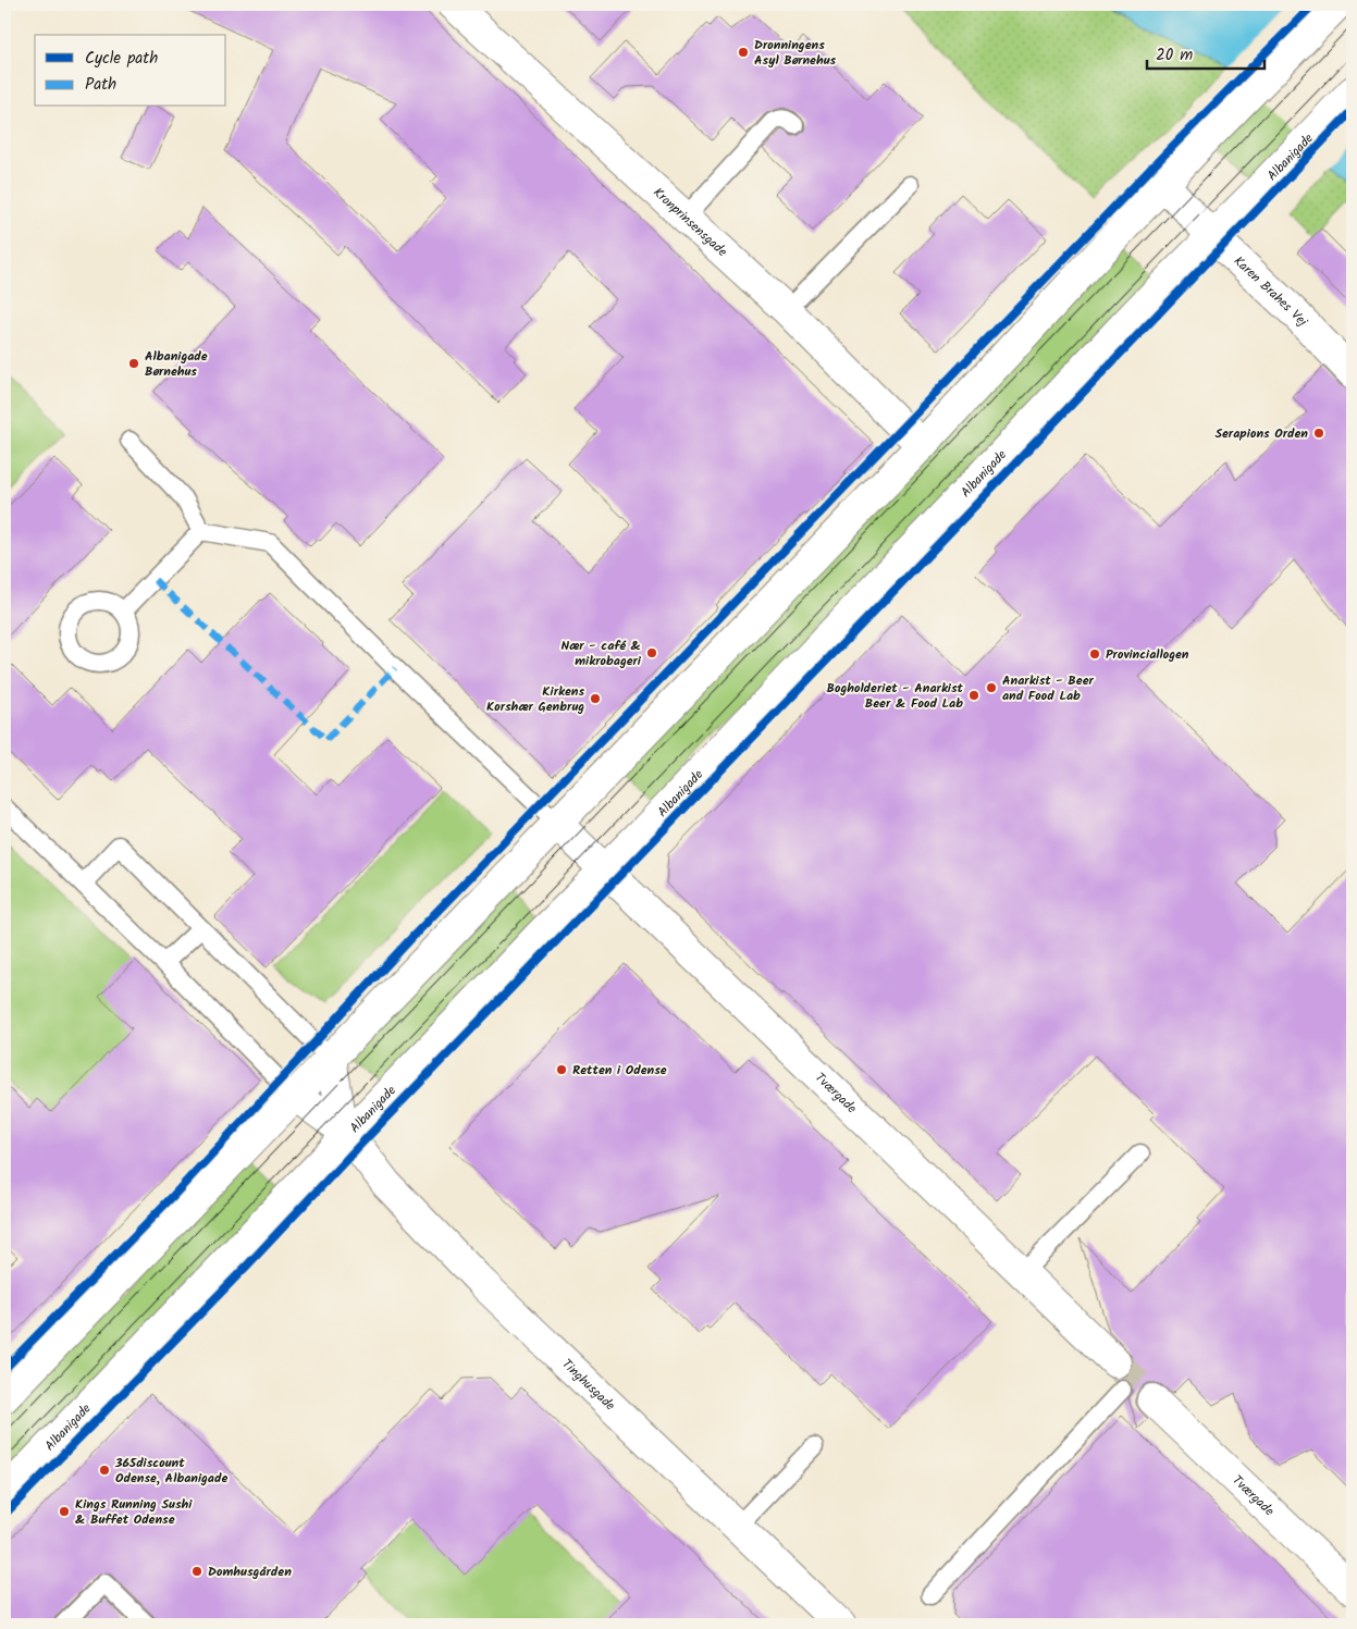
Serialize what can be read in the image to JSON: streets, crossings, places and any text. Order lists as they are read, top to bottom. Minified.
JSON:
{"streets":{"street":["Albanigade","Kronprinsensgade","Karen Brahes Vej","Tværgade","Tinghusgade"]},"crossings":[["Albanigade","Karen Brahes Vej"],["Albanigade","Tværgade"],["Albanigade","Tinghusgade"]],"places":["Dronningens Asyl Børnehus","Albanigade Børnehus","Serapions Orden","Nær - café & mikrobageri","Provinciallogen","Anarkist - Beer and Food Lab","Bogholderiet - Anarkist Beer & Food Lab","Kirkens Korshær Genbrug","Retten i Odense","365discount Odense, Albanigade","Kings Running Sushi & Buffet Odense","Domhusgården"],"legend":["Cycle path","Path"],"scale_bar":"20 m"}
